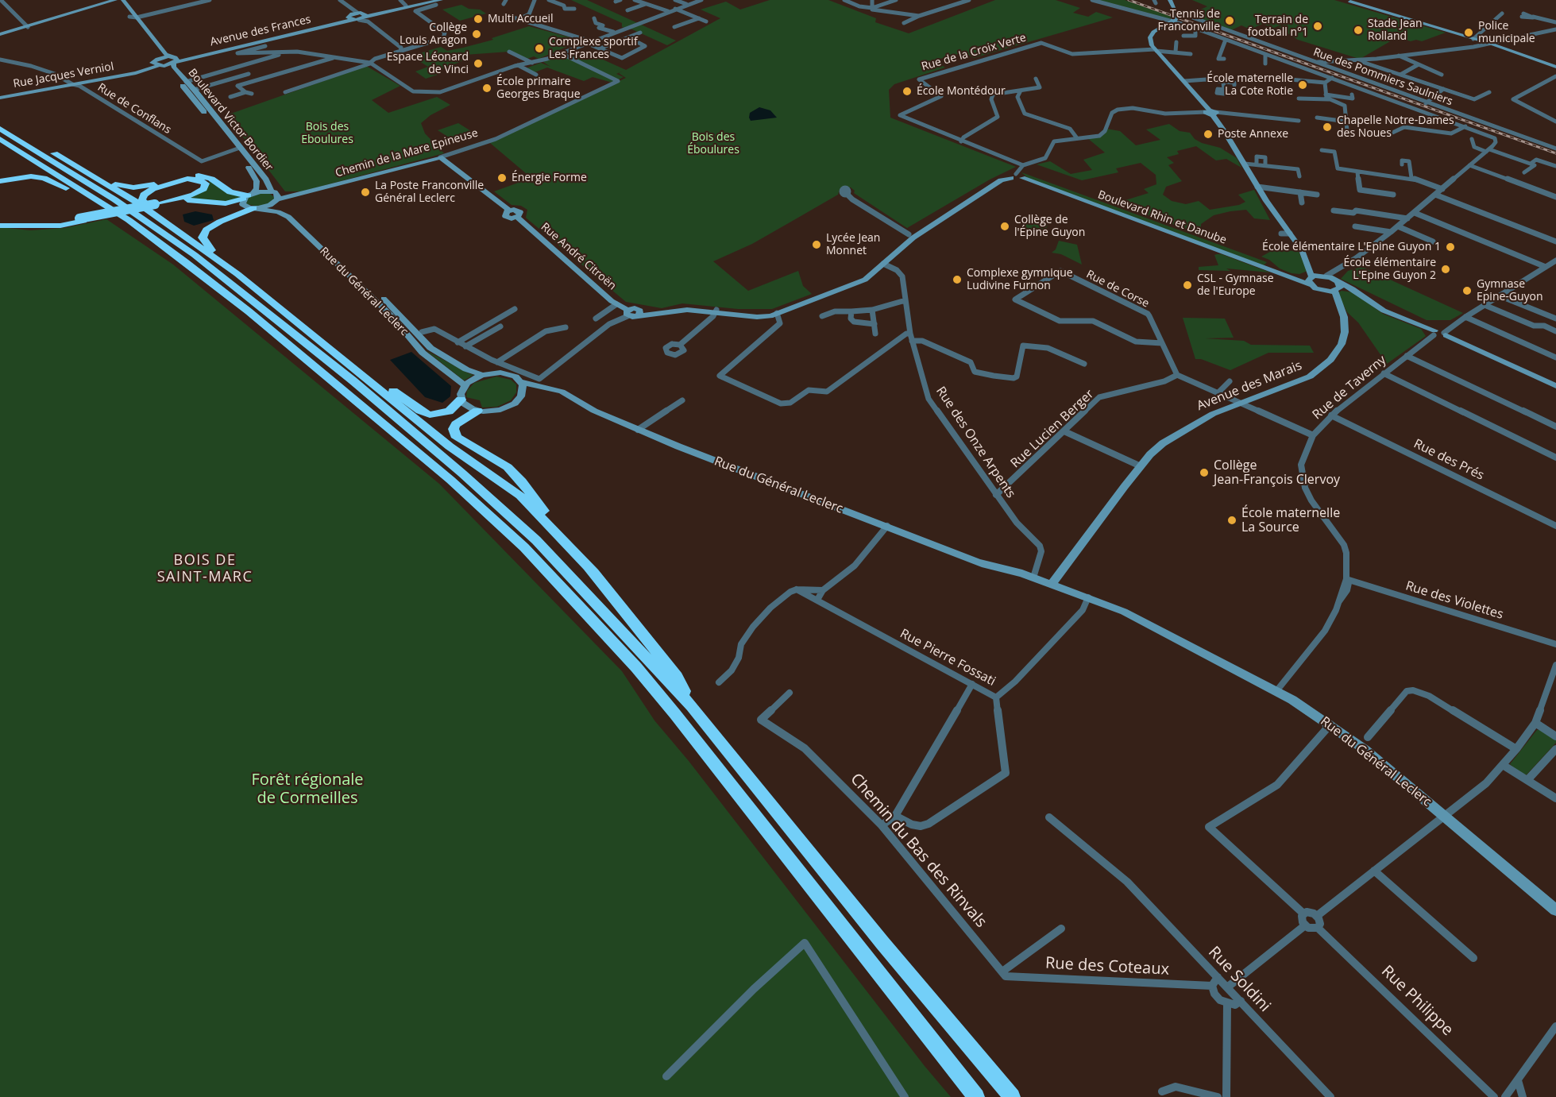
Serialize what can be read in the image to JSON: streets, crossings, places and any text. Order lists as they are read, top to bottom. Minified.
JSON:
{"streets":{"main road":["Avenue des Frances","Rue Jacques Verniol","Boulevard Victor Bordier","Chemin de la Mare Epineuse","Boulevard Rhin et Danube","Rue André Citroën","Rue du Général Leclerc","Avenue des Marais"],"street":["Rue de la Croix Verte","Rue des Pommiers Saulniers","Rue de Conflans","Rue de Corse","Rue de Taverny","Rue Lucien Berger","Rue des Onze Arpents","Rue des Prés","Rue des Violettes","Rue Pierre Fossati","Chemin du Bas des Rinvals","Rue des Coteaux","Rue Soldini","Rue Philippe"]},"crossings":[["Avenue des Frances","Rue Jacques Verniol"],["Avenue des Frances","Boulevard Victor Bordier"],["Rue de la Croix Verte","Avenue des Marais"],["Rue Jacques Verniol","Rue de Conflans"],["Rue Jacques Verniol","Boulevard Victor Bordier"],["Rue de Conflans","Boulevard Victor Bordier"],["Boulevard Victor Bordier","Chemin de la Mare Epineuse"],["Boulevard Victor Bordier","Rue du Général Leclerc"],["Chemin de la Mare Epineuse","Rue André Citroën"],["Chemin de la Mare Epineuse","Rue du Général Leclerc"],["Boulevard Rhin et Danube","Avenue des Marais"],["Rue de Corse","Rue Lucien Berger"],["Rue du Général Leclerc","Avenue des Marais"],["Rue du Général Leclerc","Rue des Onze Arpents"],["Rue du Général Leclerc","Rue Pierre Fossati"],["Rue de Taverny","Rue des Prés"],["Rue Lucien Berger","Rue des Onze Arpents"],["Chemin du Bas des Rinvals","Rue des Coteaux"]],"districts":["BOIS DE SAINT-MARC"],"parks":["Bois des Eboulures","Bois des Éboulures","Forêt régionale de Cormeilles"],"places":["Multi Accueil","Tennis de Franconville","Terrain de football n°1","Stade Jean Rolland","Police municipale","Collège Louis Aragon","Complexe sportif Les Frances","Espace Léonard de Vinci","École maternelle La Cote Rotie","École primaire Georges Braque","École Montédour","Chapelle Notre-Dames des Noues","Poste Annexe","Énergie Forme","La Poste Franconville Général Leclerc","Collège de l'Épine Guyon","Lycée Jean Monnet","École élémentaire L'Epine Guyon 1","École élémentaire L'Epine Guyon 2","Complexe gymnique Ludivine Furnon","CSL - Gymnase de l'Europe","Gymnase Epine-Guyon","Collège Jean-François Clervoy","École maternelle La Source"]}
